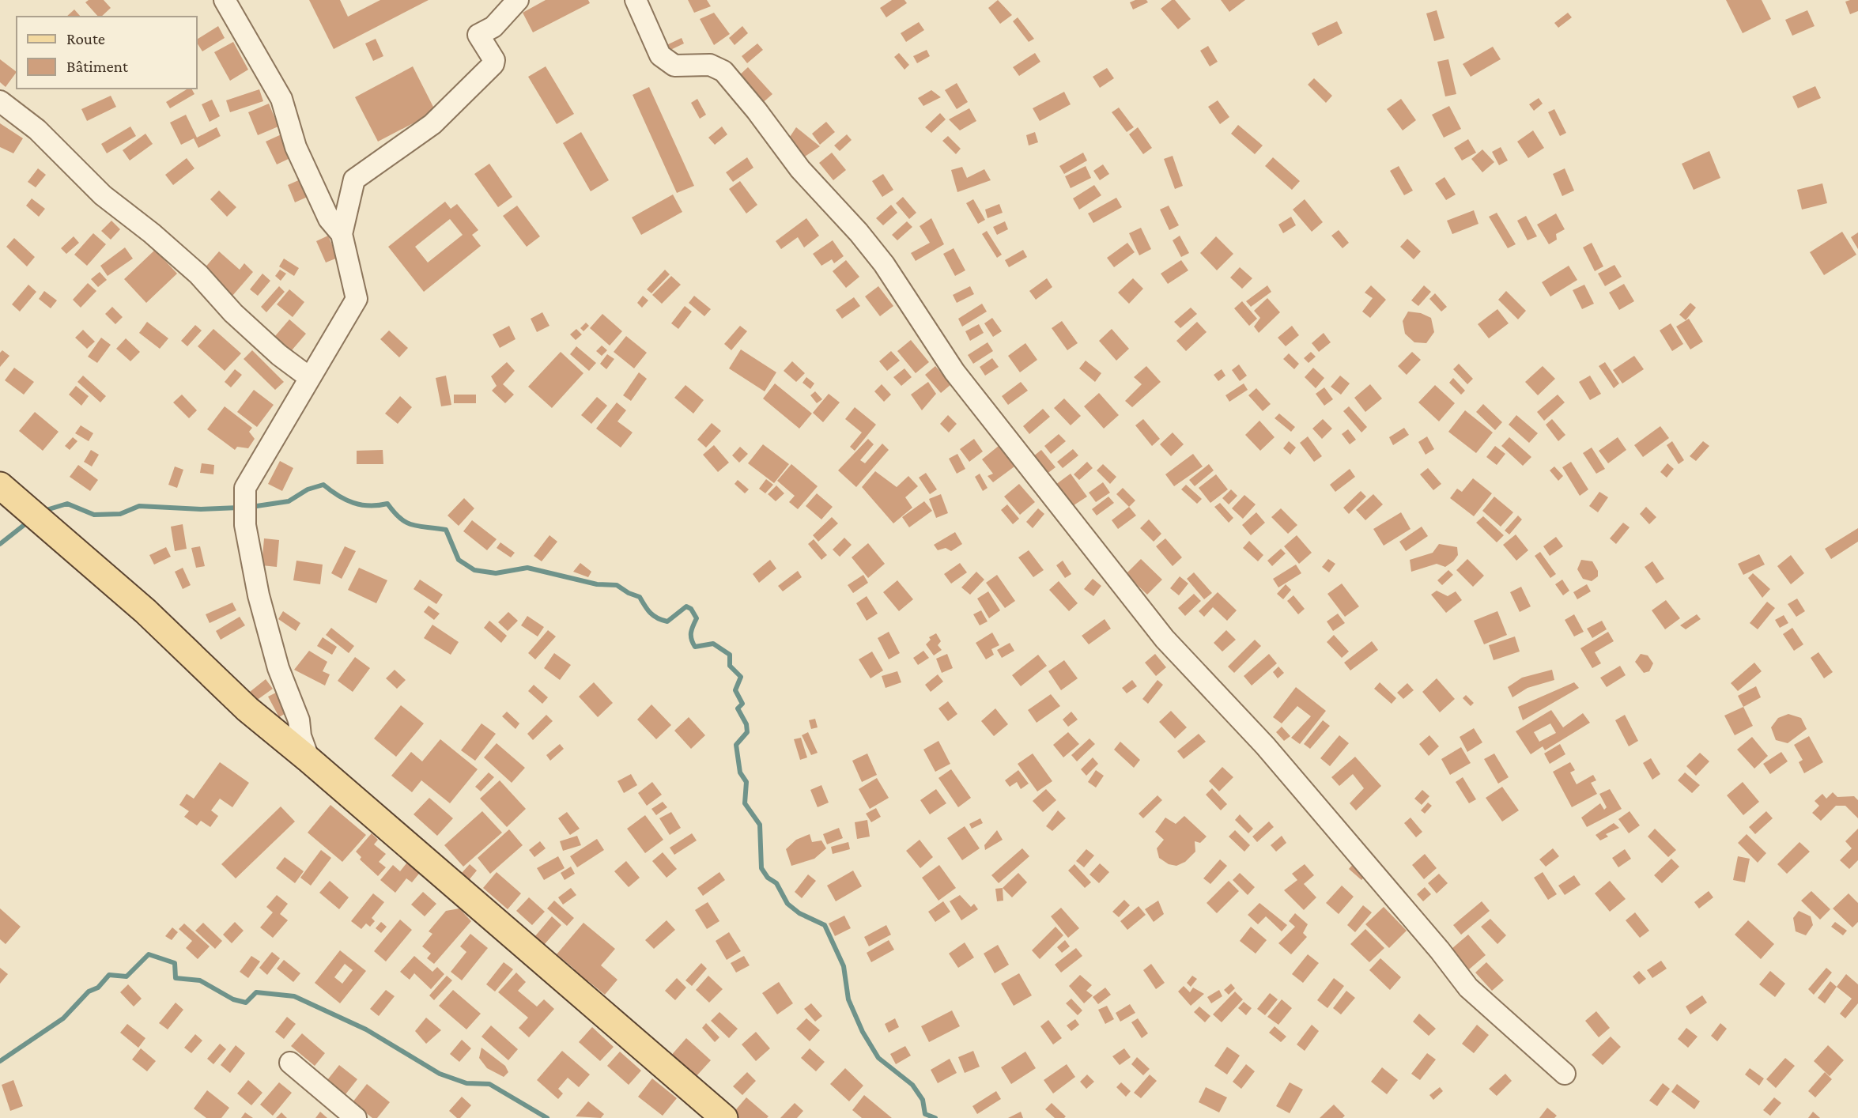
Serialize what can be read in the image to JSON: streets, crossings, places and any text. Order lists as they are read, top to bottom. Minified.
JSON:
{"legend":["Route","Bâtiment"]}
